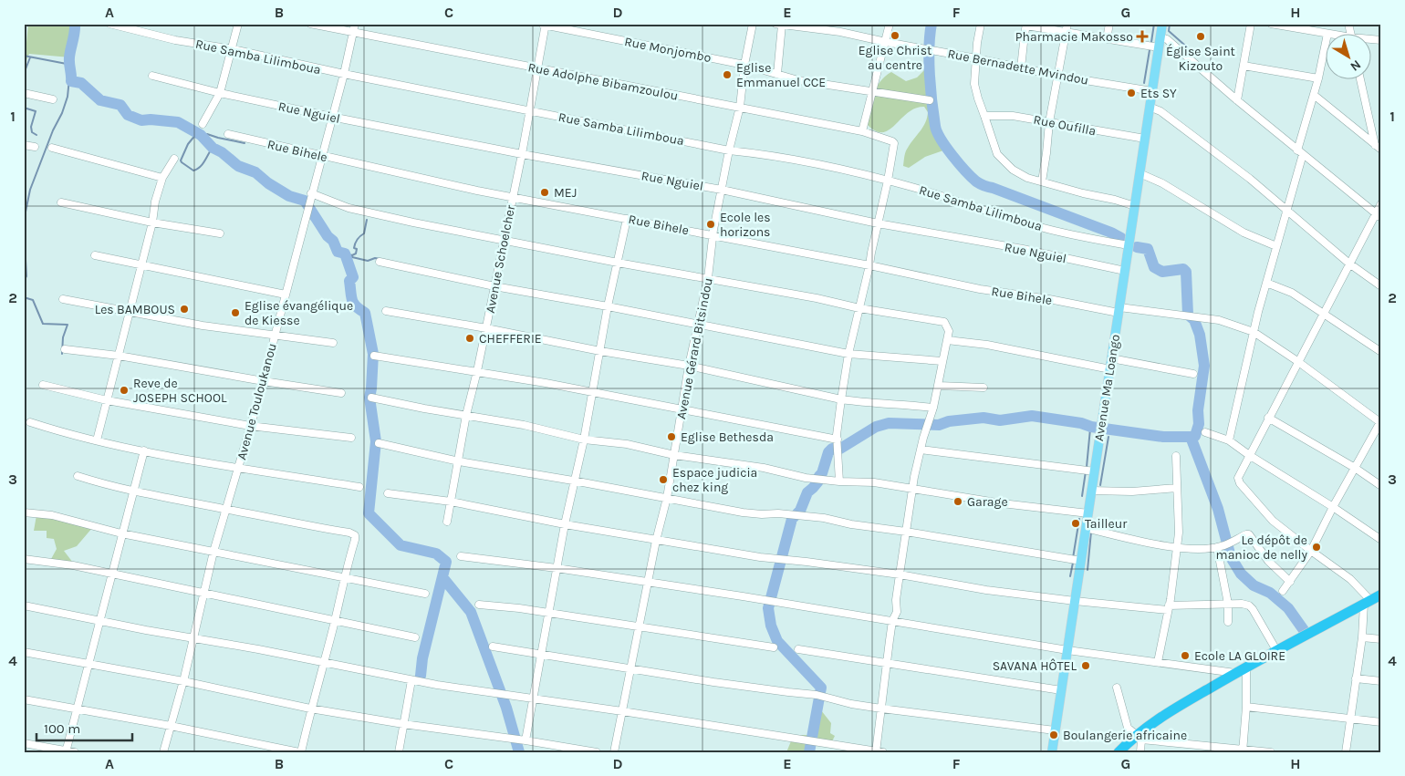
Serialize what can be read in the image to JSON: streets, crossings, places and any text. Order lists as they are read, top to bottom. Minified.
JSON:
{"streets":{"main road":["Avenue Ma Loango"],"street":["Rue Monjombo","Rue Samba Lilimboua","Rue Bernadette Mvindou","Rue Adolphe Bibamzoulou","Rue Nguiel","Rue Oufilla","Rue Bihele","Avenue Schoelcher","Avenue Gérard Bitsindou","Avenue Touloukanou"]},"crossings":[["Rue Monjombo","Avenue Schoelcher"],["Rue Monjombo","Avenue Gérard Bitsindou"],["Rue Samba Lilimboua","Rue Adolphe Bibamzoulou"],["Rue Samba Lilimboua","Avenue Schoelcher"],["Rue Samba Lilimboua","Avenue Gérard Bitsindou"],["Rue Samba Lilimboua","Avenue Ma Loango"],["Rue Samba Lilimboua","Avenue Touloukanou"],["Rue Bernadette Mvindou","Avenue Ma Loango"],["Rue Adolphe Bibamzoulou","Avenue Schoelcher"],["Rue Adolphe Bibamzoulou","Avenue Gérard Bitsindou"],["Rue Adolphe Bibamzoulou","Avenue Touloukanou"],["Rue Nguiel","Avenue Schoelcher"],["Rue Nguiel","Avenue Gérard Bitsindou"],["Rue Nguiel","Avenue Ma Loango"],["Rue Nguiel","Avenue Touloukanou"],["Rue Oufilla","Avenue Ma Loango"],["Rue Bihele","Avenue Schoelcher"],["Rue Bihele","Avenue Gérard Bitsindou"],["Rue Bihele","Avenue Ma Loango"],["Rue Bihele","Avenue Touloukanou"]],"places":{"other":["Eglise Christ au centre","Église Saint Kizouto","Eglise Emmanuel CCE","Ets SY","MEJ","Ecole les horizons","Les BAMBOUS","Eglise évangélique de Kiesse","CHEFFERIE","Reve de JOSEPH SCHOOL","Eglise Bethesda","Espace judicia chez king","Garage","Tailleur","Le dépôt de manioc de nelly","Ecole LA GLOIRE","SAVANA HÔTEL","Boulangerie africaine"],"health":["Pharmacie Makosso"]},"scale_bar":"100 m","north":"bottom right","grid":{"columns":["A","B","C","D","E","F","G","H"],"rows":["1","2","3","4"]}}
